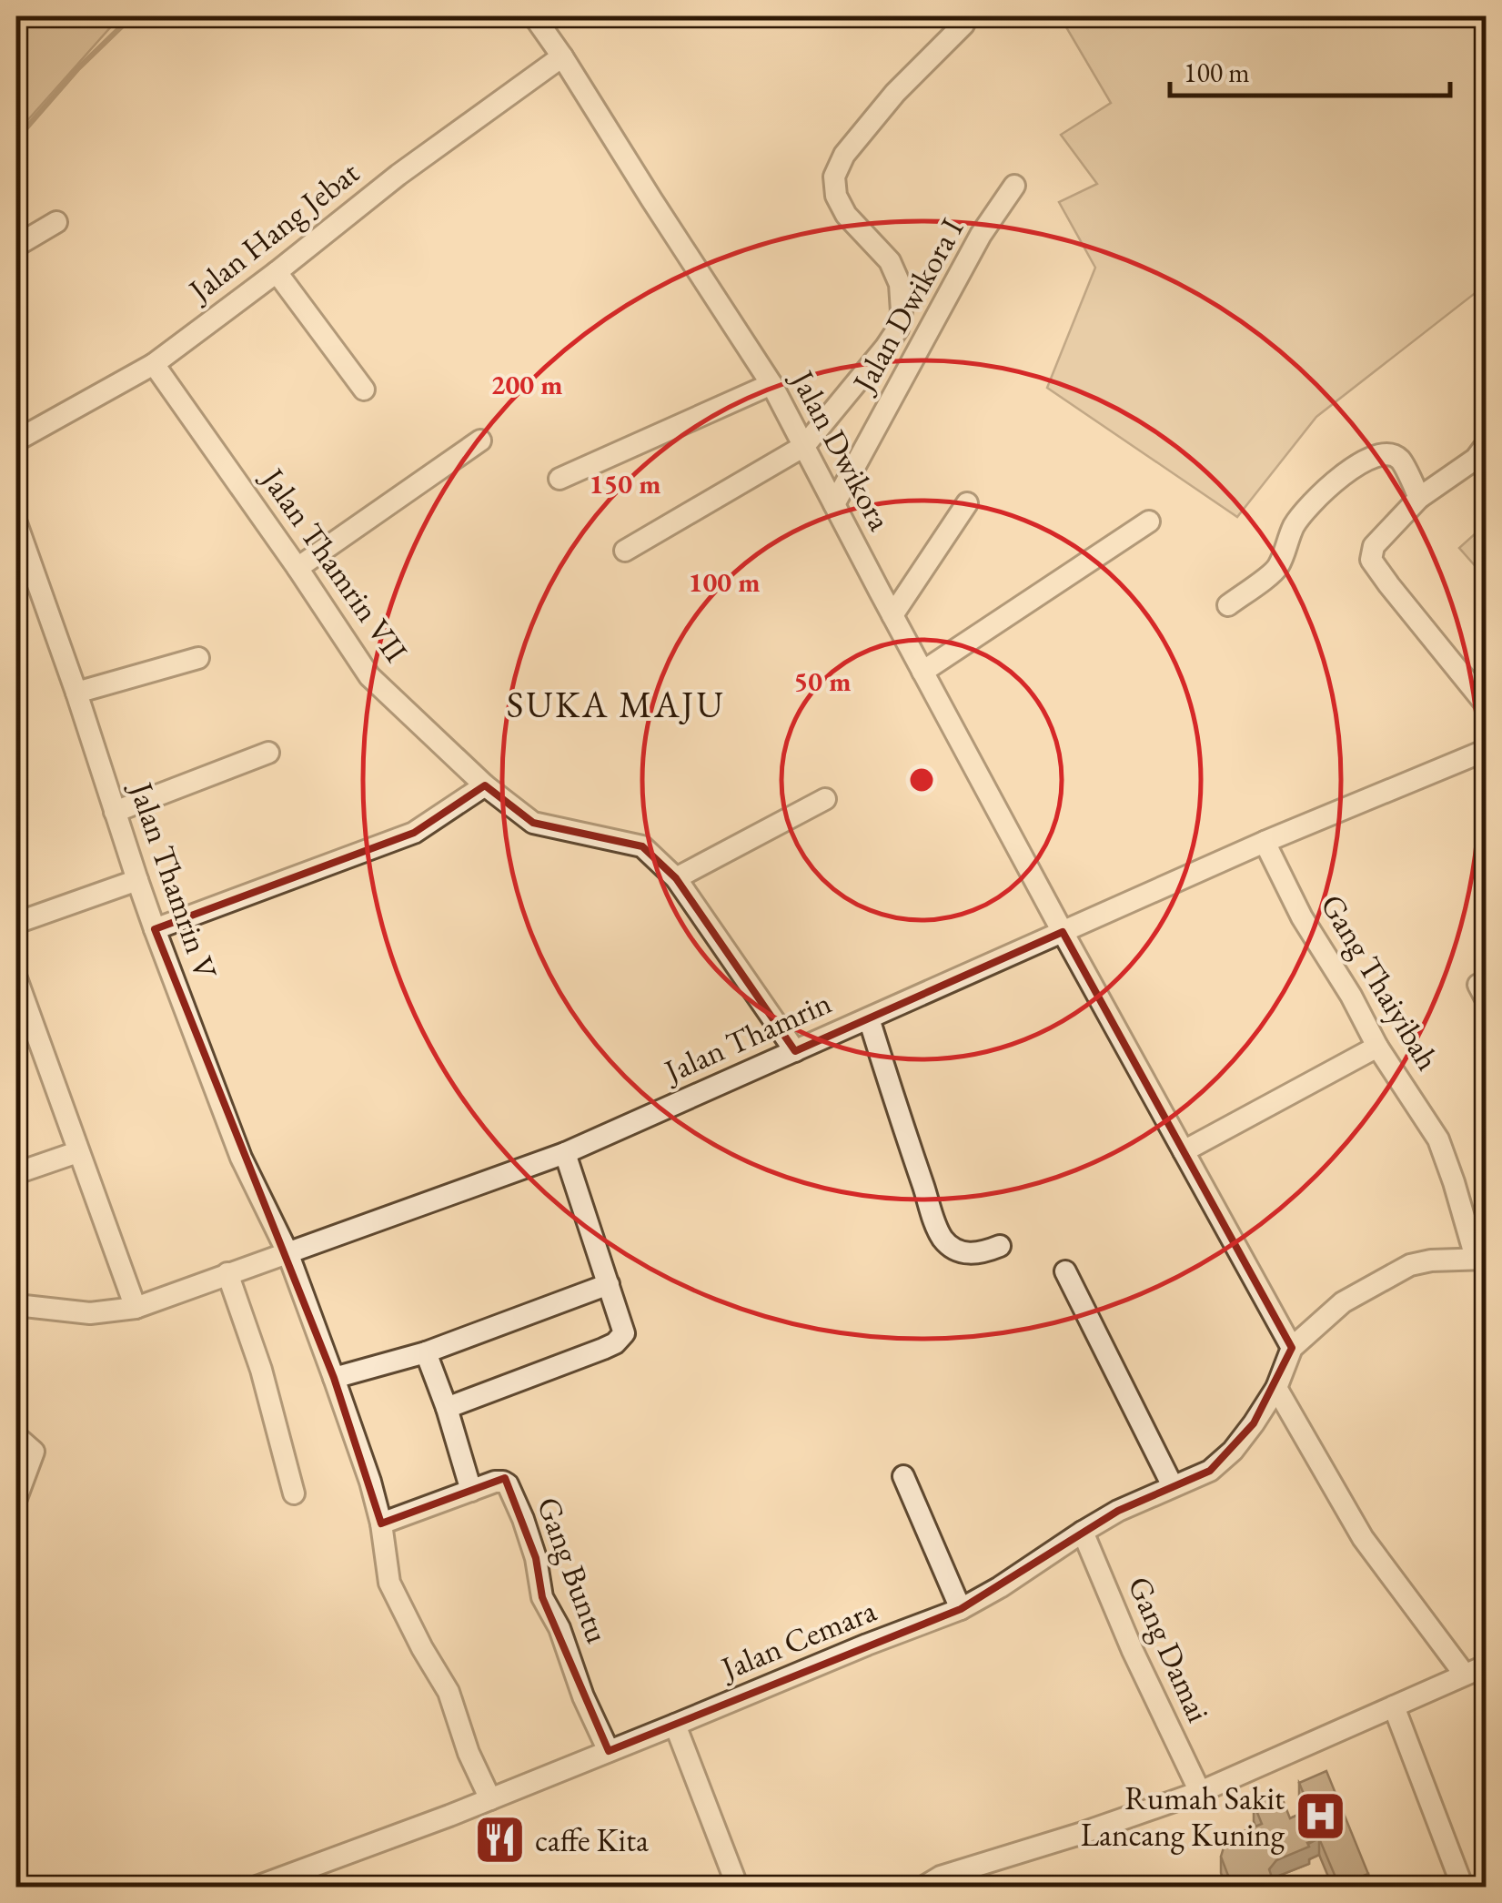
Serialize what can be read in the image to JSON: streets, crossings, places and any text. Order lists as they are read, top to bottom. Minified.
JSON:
{"streets":{"street":["Jalan Hang Jebat","Jalan Dwikora I","Jalan Dwikora","Jalan Thamrin VII","Jalan Thamrin V","Gang Thaiyibah","Jalan Thamrin","Gang Buntu","Jalan Cemara","Gang Damai"]},"crossings":[["Jalan Hang Jebat","Jalan Dwikora"],["Jalan Hang Jebat","Jalan Thamrin VII"],["Jalan Dwikora I","Jalan Dwikora"],["Jalan Dwikora","Jalan Thamrin"],["Jalan Thamrin VII","Jalan Thamrin"],["Jalan Thamrin V","Jalan Thamrin"],["Jalan Thamrin V","Gang Buntu"],["Jalan Thamrin V","Jalan Cemara"],["Gang Thaiyibah","Jalan Thamrin"],["Gang Thaiyibah","Jalan Cemara"],["Gang Buntu","Jalan Cemara"],["Jalan Cemara","Gang Damai"]],"districts":["SUKA MAJU"],"places":{"hospital":["Rumah Sakit Lancang Kuning"],"restaurant":["caffe Kita"]},"scale_bar":"100 m","rings":["200 m","150 m","100 m","50 m"]}
